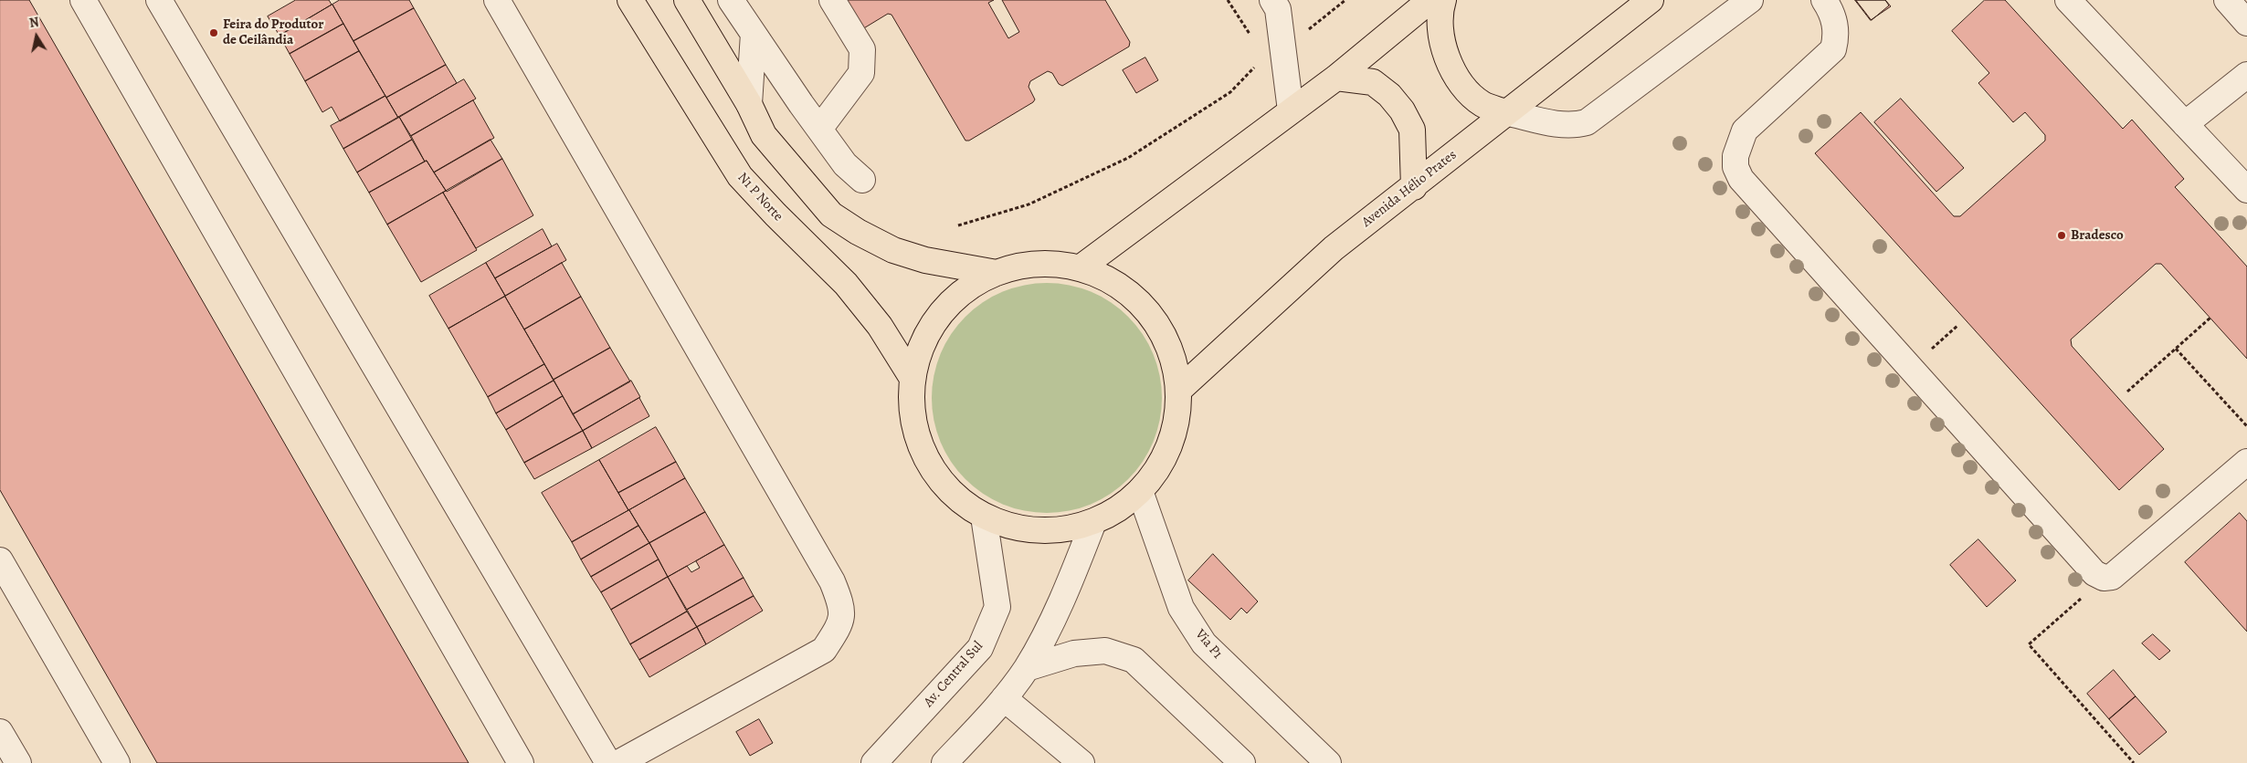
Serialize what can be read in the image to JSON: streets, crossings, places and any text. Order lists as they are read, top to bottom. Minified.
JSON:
{"streets":{"main road":["Avenida Hélio Prates","N1 P Norte"],"street":["Via P1","Av. Central Sul"]},"places":["Feira do Produtor de Ceilândia","Bradesco"],"north":"top"}
